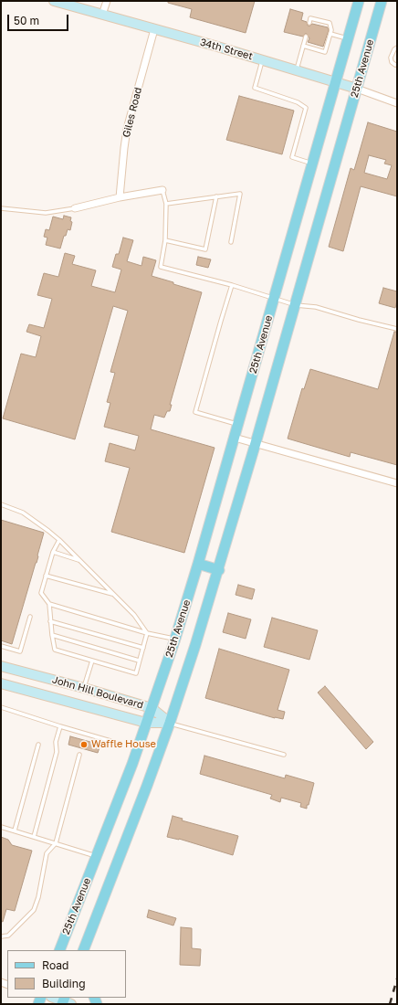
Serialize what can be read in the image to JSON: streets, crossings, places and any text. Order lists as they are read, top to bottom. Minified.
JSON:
{"streets":{"main road":["25th Avenue"],"street":["34th Street","Giles Road","John Hill Boulevard"]},"crossings":[["34th Street","25th Avenue"],["34th Street","Giles Road"],["25th Avenue","John Hill Boulevard"]],"places":["Waffle House"],"legend":["Road","Building"],"scale_bar":"50 m"}
